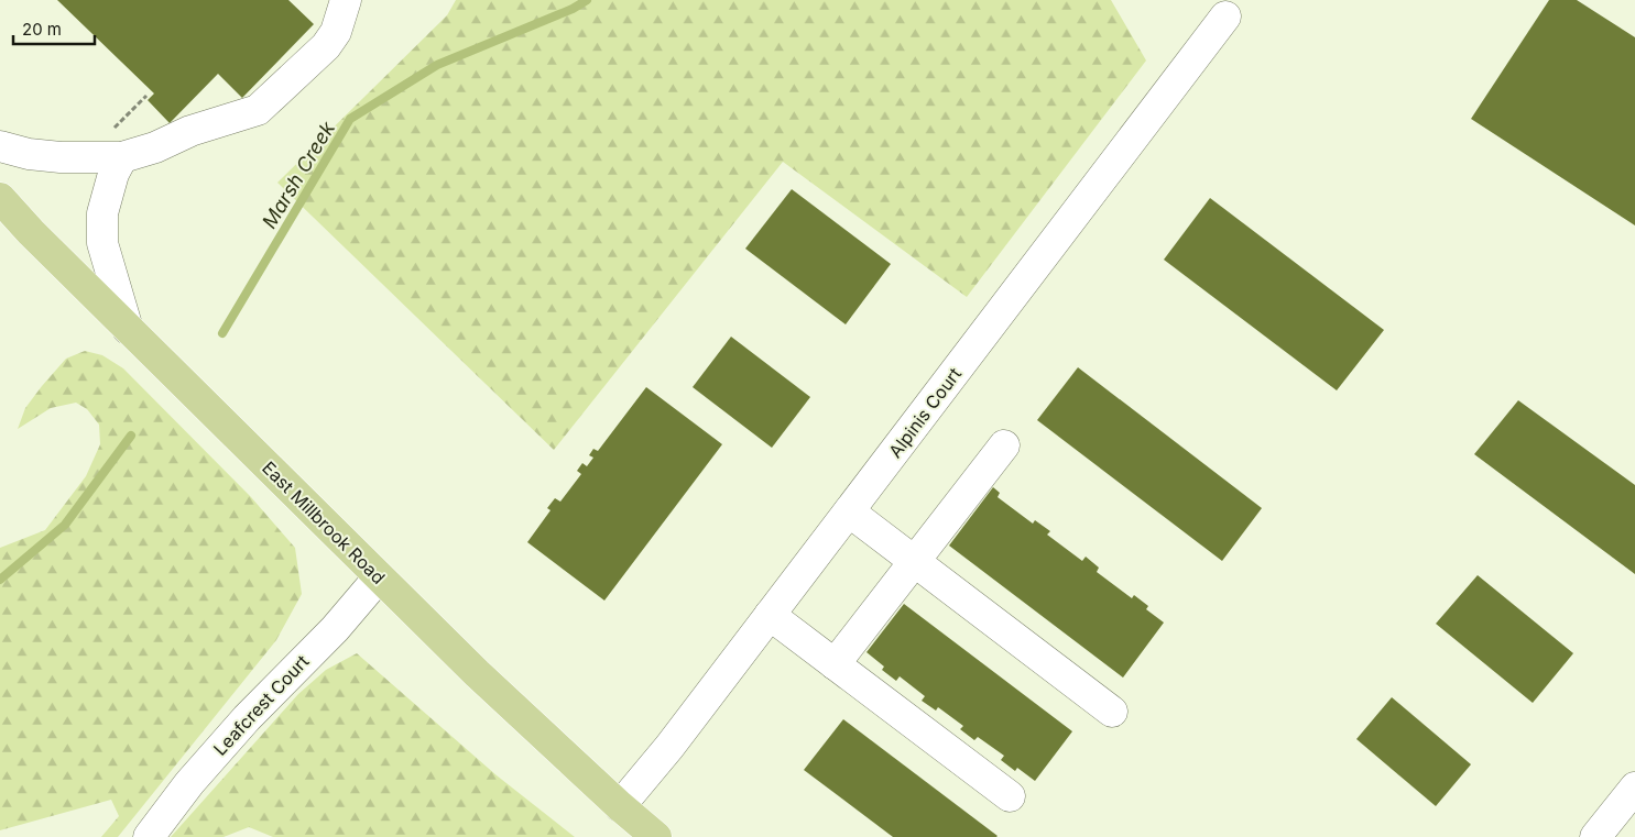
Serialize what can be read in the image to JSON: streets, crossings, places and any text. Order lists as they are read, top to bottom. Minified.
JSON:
{"streets":{"main road":["East Millbrook Road"],"street":["Alpinis Court","Leafcrest Court"]},"crossings":[["Alpinis Court","East Millbrook Road"],["East Millbrook Road","Leafcrest Court"]],"water":["Marsh Creek"],"scale_bar":"20 m"}
